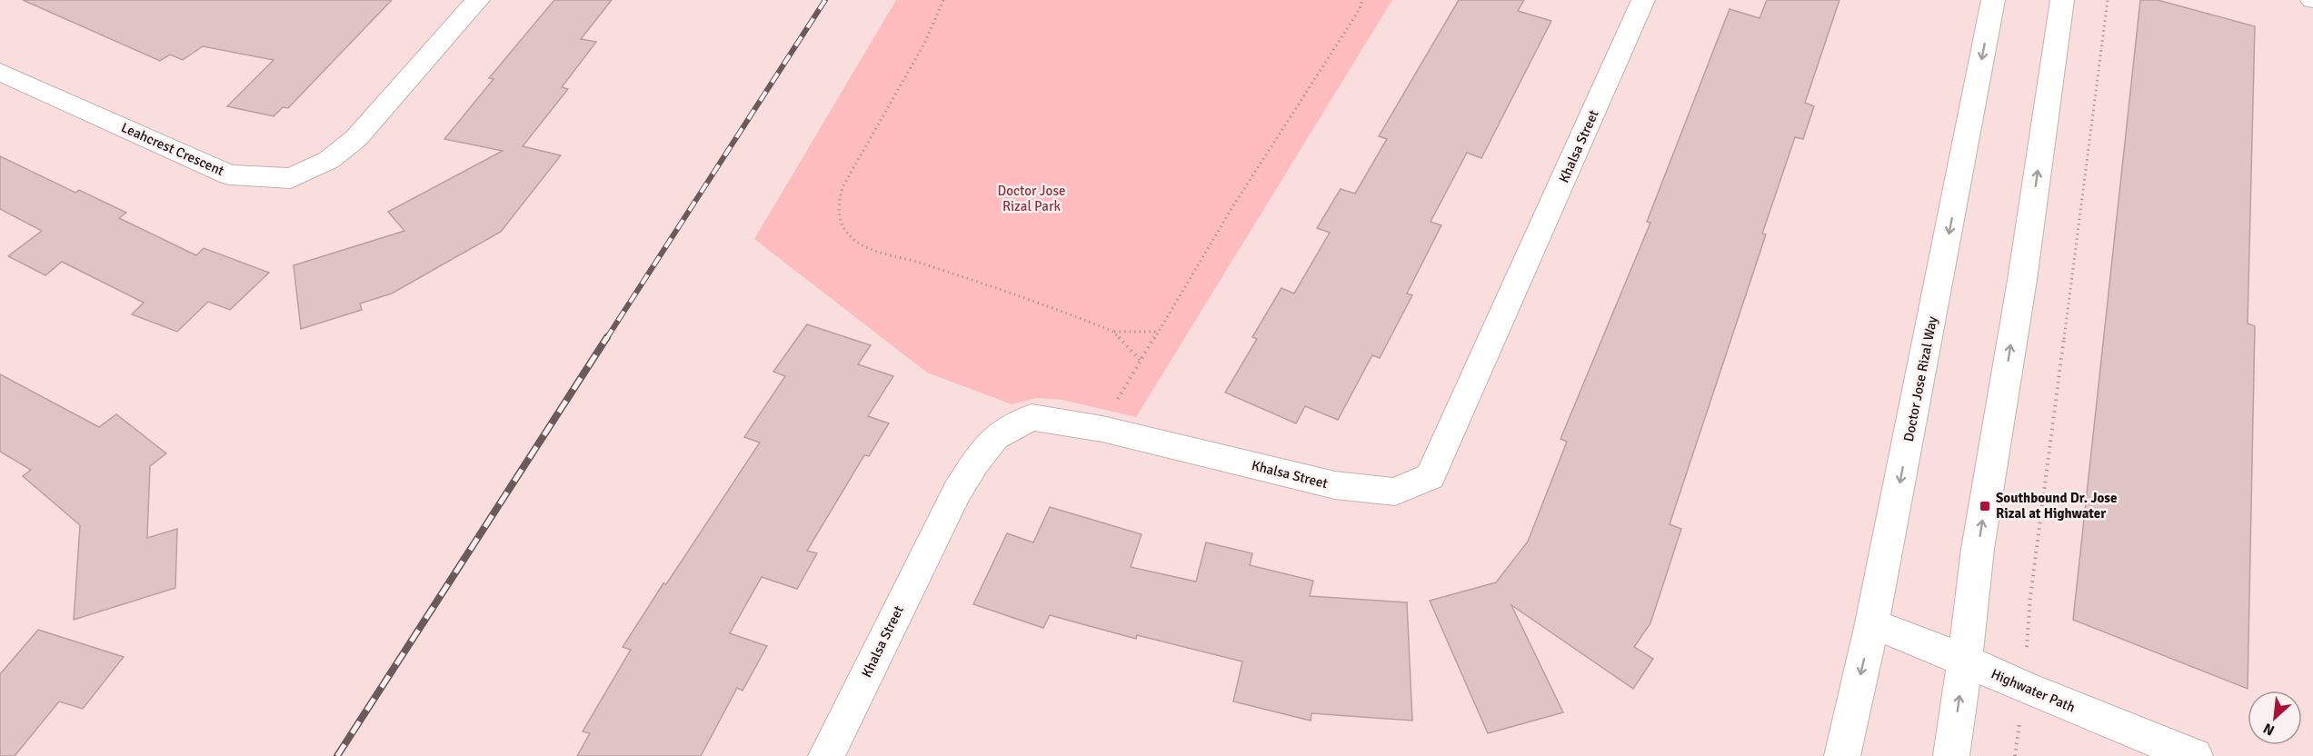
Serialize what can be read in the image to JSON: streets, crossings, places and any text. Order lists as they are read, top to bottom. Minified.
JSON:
{"streets":{"street":["Khalsa Street","Leahcrest Crescent","Doctor Jose Rizal Way","Highwater Path"]},"crossings":[["Doctor Jose Rizal Way","Highwater Path"]],"parks":["Doctor Jose Rizal Park"],"places":{"transit":["Southbound Dr. Jose Rizal at Highwater"]},"north":"bottom left"}
